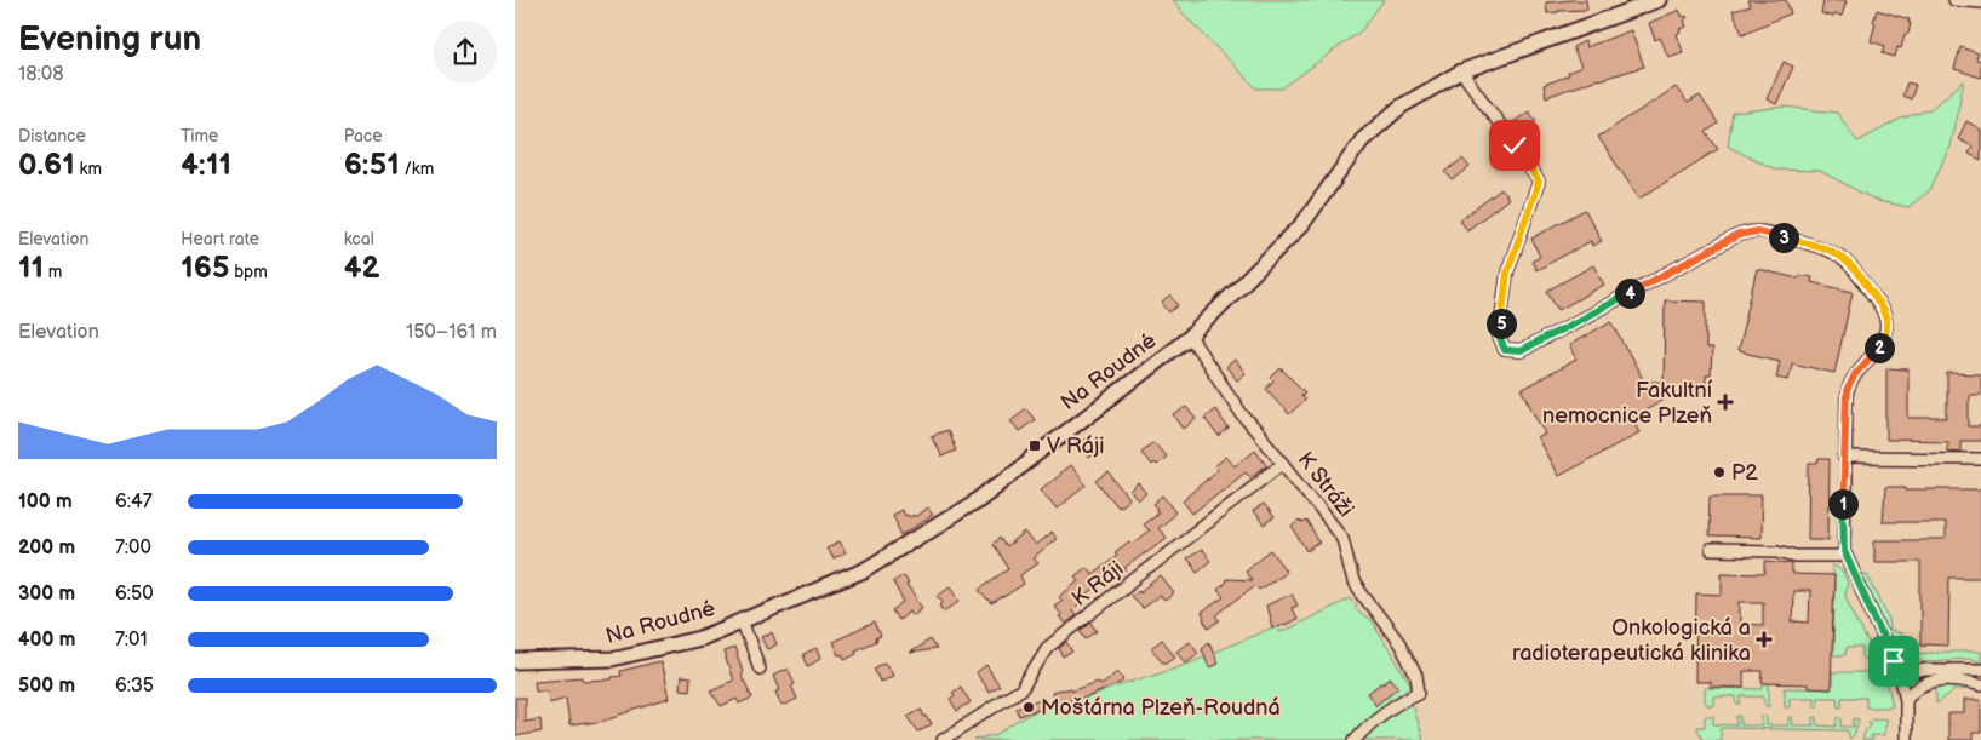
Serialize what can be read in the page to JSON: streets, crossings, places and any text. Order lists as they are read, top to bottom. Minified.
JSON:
{"streets":{"street":["Na Roudné","K Stráži","K Ráji"]},"crossings":[["Na Roudné","K Stráži"],["K Stráži","K Ráji"]],"places":{"health":["Fakultní nemocnice Plzeň","Onkologická a radioterapeutická klinika"],"transit":["V Ráji"],"other":["P2","Moštárna Plzeň-Roudná"]},"page":{"heading":["Evening run","18:08"],"stats":[["Distance","0.61 km"],["Time","4:11"],["Pace","6:51 /km"],["Elevation","11 m"],["Heart rate","165 bpm"],["kcal","42"]],"pins":["3","4","5","2","1"],"chart":["Elevation","150–161 m"],"list":[{"name":"100 m","note":"6:47"},{"name":"200 m","note":"7:00"},{"name":"300 m","note":"6:50"},{"name":"400 m","note":"7:01"},{"name":"500 m","note":"6:35"}]}}
